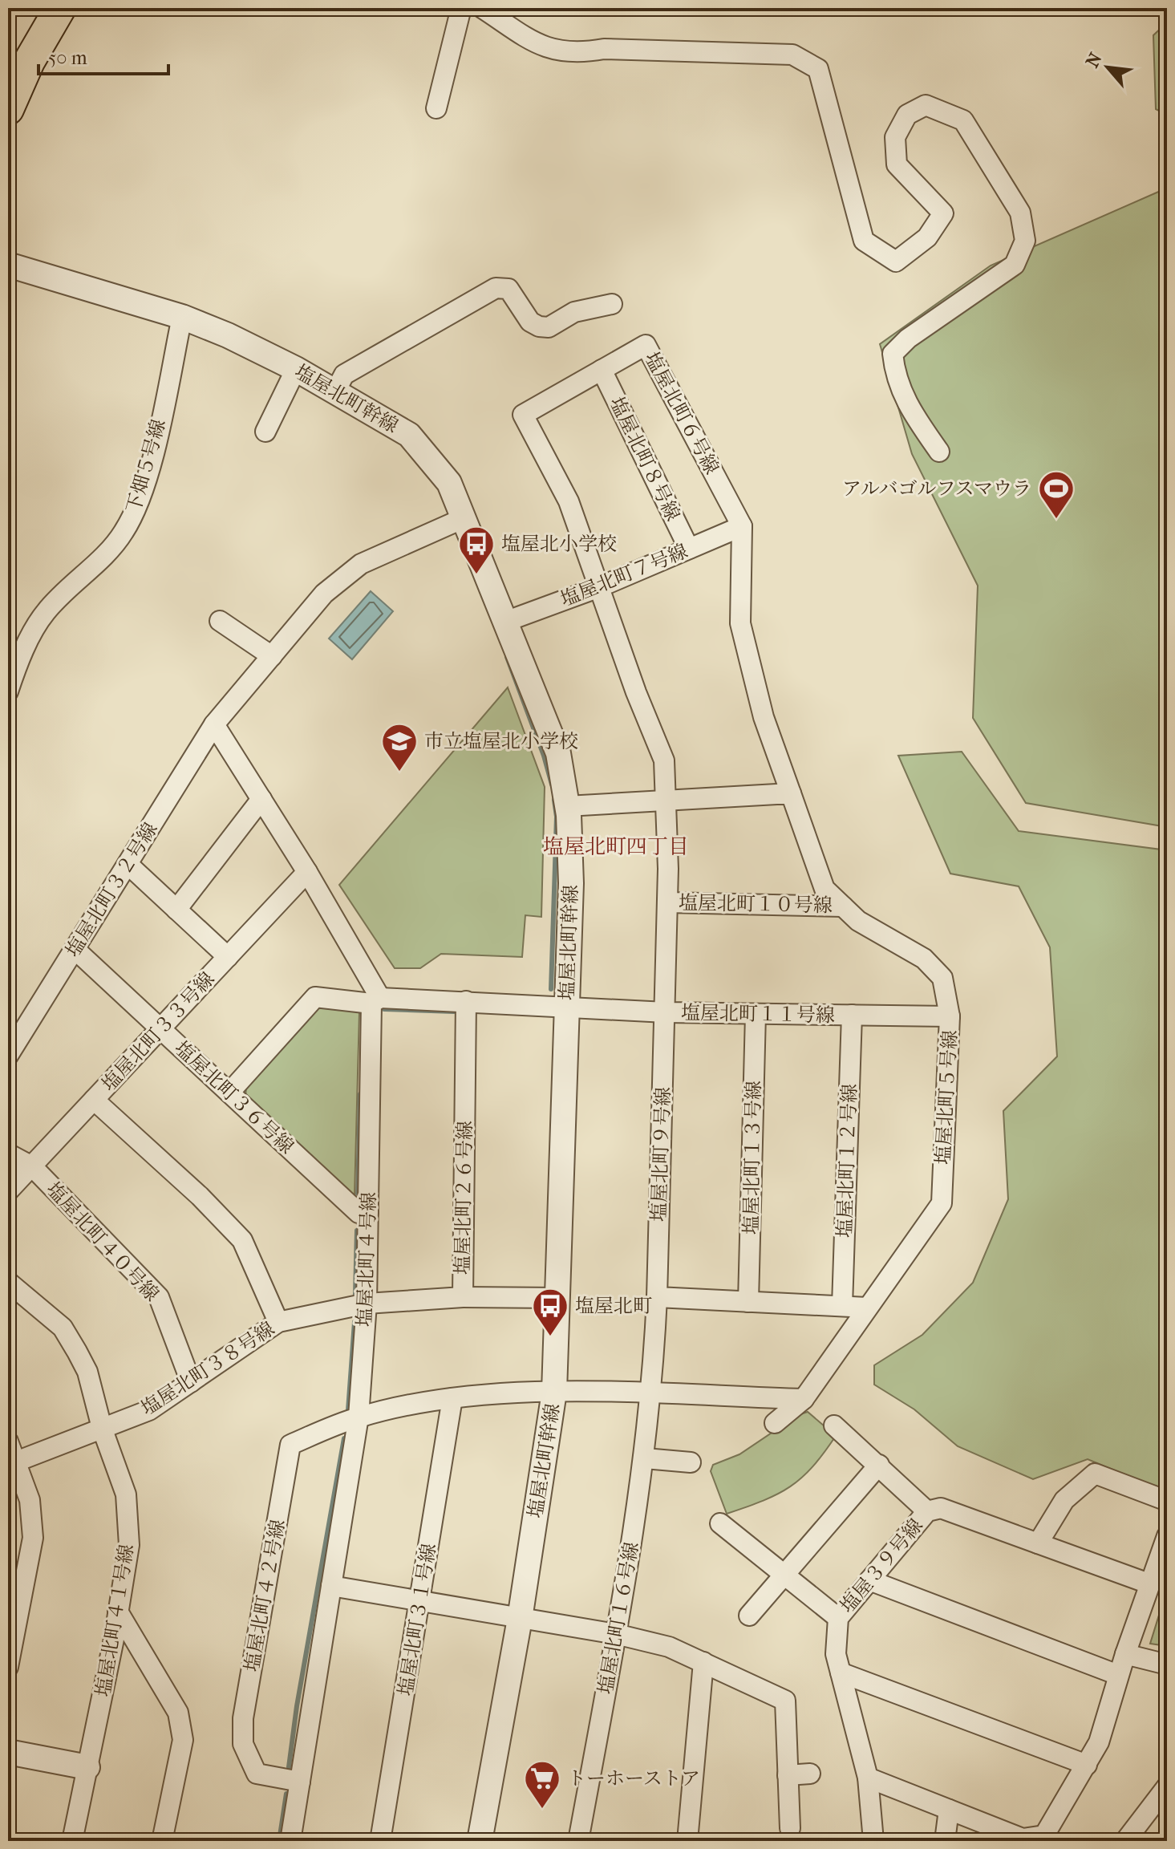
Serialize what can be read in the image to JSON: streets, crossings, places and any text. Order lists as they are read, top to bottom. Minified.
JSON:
{"streets":{"street":["塩屋北町幹線","塩屋北町６号線","塩屋北町８号線","下畑５号線","塩屋北町７号線","塩屋北町３２号線","塩屋北町１０号線","塩屋北町１１号線","塩屋北町３３号線","塩屋北町３６号線","塩屋北町５号線","塩屋北町９号線","塩屋北町１３号線","塩屋北町１２号線","塩屋北町２６号線","塩屋北町４０号線","塩屋北町４号線","塩屋北町３８号線","塩屋３９号線","塩屋北町４２号線","塩屋北町１６号線","塩屋北町３１号線","塩屋北町４１号線"]},"crossings":[["塩屋北町幹線","下畑５号線"],["塩屋北町幹線","塩屋北町７号線"],["塩屋北町幹線","塩屋北町３２号線"],["塩屋北町幹線","塩屋北町１１号線"],["塩屋北町６号線","塩屋北町８号線"],["塩屋北町６号線","塩屋北町７号線"],["塩屋北町６号線","塩屋北町５号線"],["塩屋北町６号線","塩屋北町９号線"],["塩屋北町８号線","塩屋北町７号線"],["塩屋北町３２号線","塩屋北町３６号線"],["塩屋北町１０号線","塩屋北町５号線"],["塩屋北町１０号線","塩屋北町９号線"],["塩屋北町１１号線","塩屋北町３６号線"],["塩屋北町１１号線","塩屋北町５号線"],["塩屋北町１１号線","塩屋北町９号線"],["塩屋北町１１号線","塩屋北町１３号線"],["塩屋北町１１号線","塩屋北町１２号線"],["塩屋北町１１号線","塩屋北町２６号線"],["塩屋北町１１号線","塩屋北町４号線"],["塩屋北町３３号線","塩屋北町３６号線"],["塩屋北町３３号線","塩屋北町４０号線"],["塩屋北町３６号線","塩屋北町４号線"],["塩屋北町９号線","塩屋北町１６号線"],["塩屋北町２６号線","塩屋北町４号線"],["塩屋北町２６号線","塩屋北町３８号線"],["塩屋北町４０号線","塩屋北町３８号線"],["塩屋北町４号線","塩屋北町３８号線"],["塩屋北町４号線","塩屋北町４２号線"],["塩屋北町３８号線","塩屋北町４１号線"]],"districts":["塩屋北町四丁目"],"places":{"sports":["アルバゴルフスマウラ"],"bus stop":["塩屋北小学校","塩屋北町"],"school or university":["市立塩屋北小学校"],"supermarket":["トーホーストア"]},"scale_bar":"50 m","north":"top left"}
